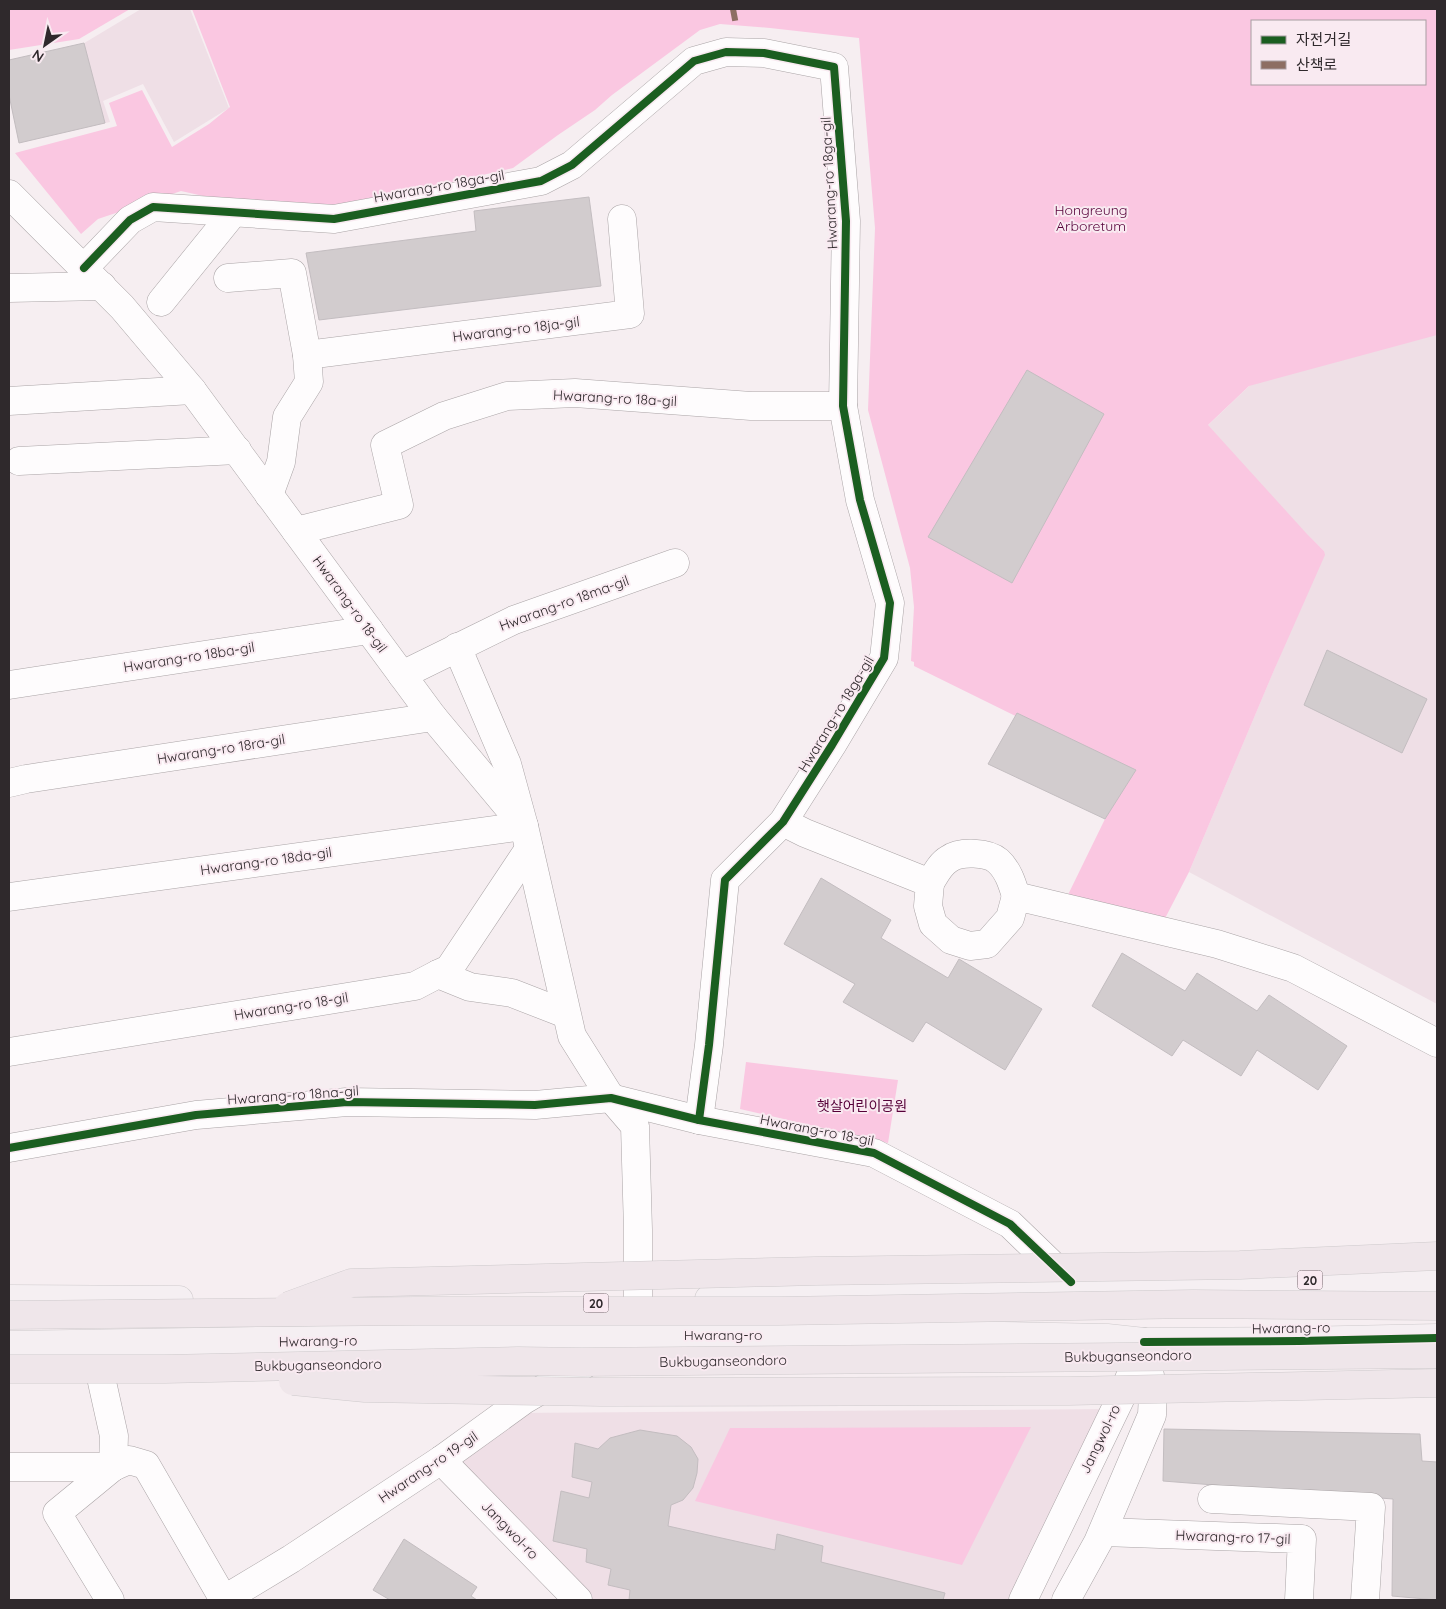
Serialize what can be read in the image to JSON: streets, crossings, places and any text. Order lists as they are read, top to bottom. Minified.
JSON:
{"streets":{"highway":["Bukbuganseondoro"],"main road":["20","Hwarang-ro","Jangwol-ro"],"street":["Hwarang-ro 18ga-gil","Hwarang-ro 18ja-gil","Hwarang-ro 18a-gil","Hwarang-ro 18ma-gil","Hwarang-ro 18-gil","Hwarang-ro 18ba-gil","Hwarang-ro 18ra-gil","Hwarang-ro 18da-gil","Hwarang-ro 18na-gil","Hwarang-ro 19-gil","Hwarang-ro 17-gil"]},"crossings":[["Hwarang-ro 18ga-gil","Hwarang-ro 18a-gil"],["Hwarang-ro 18ga-gil","Hwarang-ro 18-gil"],["Hwarang-ro 18a-gil","Hwarang-ro 18-gil"],["Hwarang-ro 18ma-gil","Hwarang-ro 18-gil"],["Hwarang-ro 18-gil","Hwarang-ro 18ba-gil"],["Hwarang-ro 18-gil","Hwarang-ro 18ra-gil"],["Hwarang-ro 18-gil","Hwarang-ro 18da-gil"],["Hwarang-ro 18-gil","Hwarang-ro 18na-gil"],["Hwarang-ro 18-gil","20"],["20","Jangwol-ro"],["Hwarang-ro","Jangwol-ro"],["Hwarang-ro","Hwarang-ro 19-gil"],["Jangwol-ro","Hwarang-ro 19-gil"]],"parks":["Hongreung Arboretum","햇살어린이공원"],"legend":["자전거길","산책로"],"north":"bottom left"}
